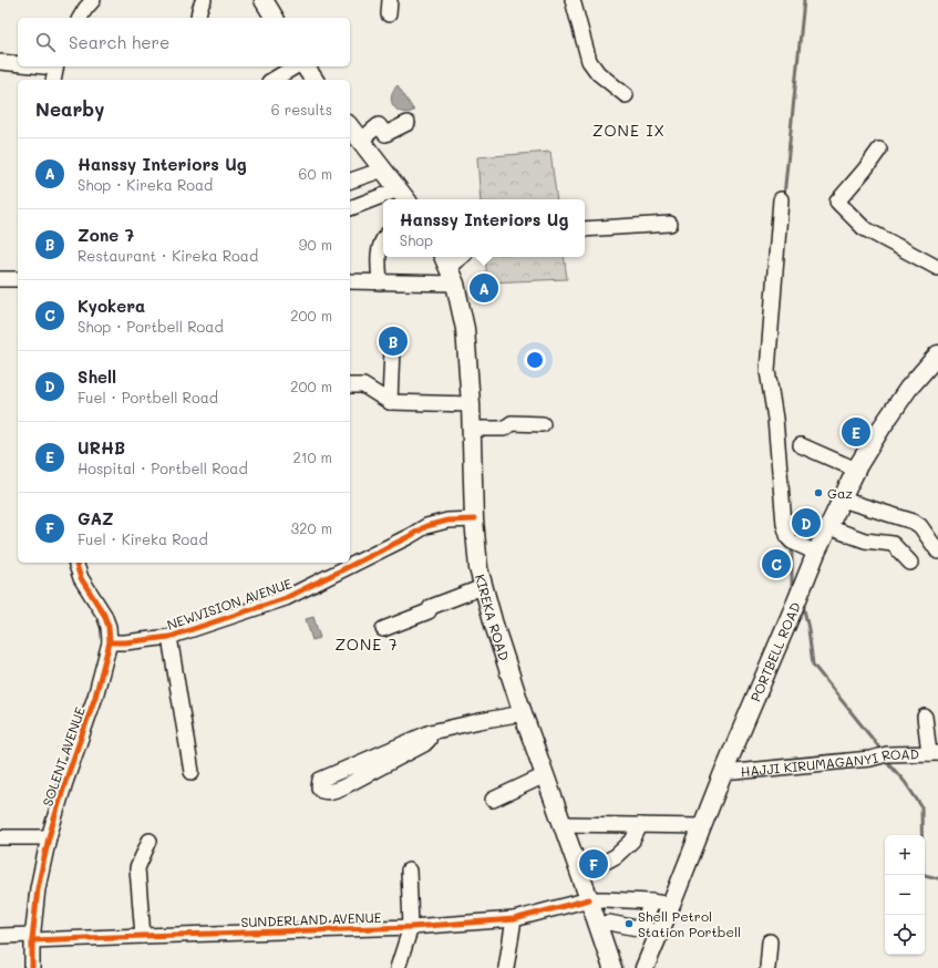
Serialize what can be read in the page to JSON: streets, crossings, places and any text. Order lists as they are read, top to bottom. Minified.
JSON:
{"streets":{"main road":["KIREKA ROAD","PORTBELL ROAD"],"street":["NEWVISION AVENUE","SOLENT AVENUE","HAJJI KIRUMAGANYI ROAD","SUNDERLAND AVENUE"]},"crossings":[["NEWVISION AVENUE","KIREKA ROAD"],["NEWVISION AVENUE","SOLENT AVENUE"],["KIREKA ROAD","SUNDERLAND AVENUE"],["PORTBELL ROAD","HAJJI KIRUMAGANYI ROAD"],["PORTBELL ROAD","SUNDERLAND AVENUE"],["SOLENT AVENUE","SUNDERLAND AVENUE"]],"districts":["ZONE IX","ZONE 7"],"places":["Gaz","Shell Petrol Station Portbell"],"page":{"search":"Search here","heading":["Nearby","6 results"],"list":[{"mark":"A","name":"Hanssy Interiors Ug","note":"Shop · Kireka Road","value":"60 m"},{"mark":"B","name":"Zone 7","note":"Restaurant · Kireka Road","value":"90 m"},{"mark":"C","name":"Kyokera","note":"Shop · Portbell Road","value":"200 m"},{"mark":"D","name":"Shell","note":"Fuel · Portbell Road","value":"200 m"},{"mark":"E","name":"URHB","note":"Hospital · Portbell Road","value":"210 m"},{"mark":"F","name":"GAZ","note":"Fuel · Kireka Road","value":"320 m"}],"popup":["Hanssy Interiors Ug","Shop"],"pins":["A","B","E","D","C","F"],"map_buttons":["+","−"]}}
